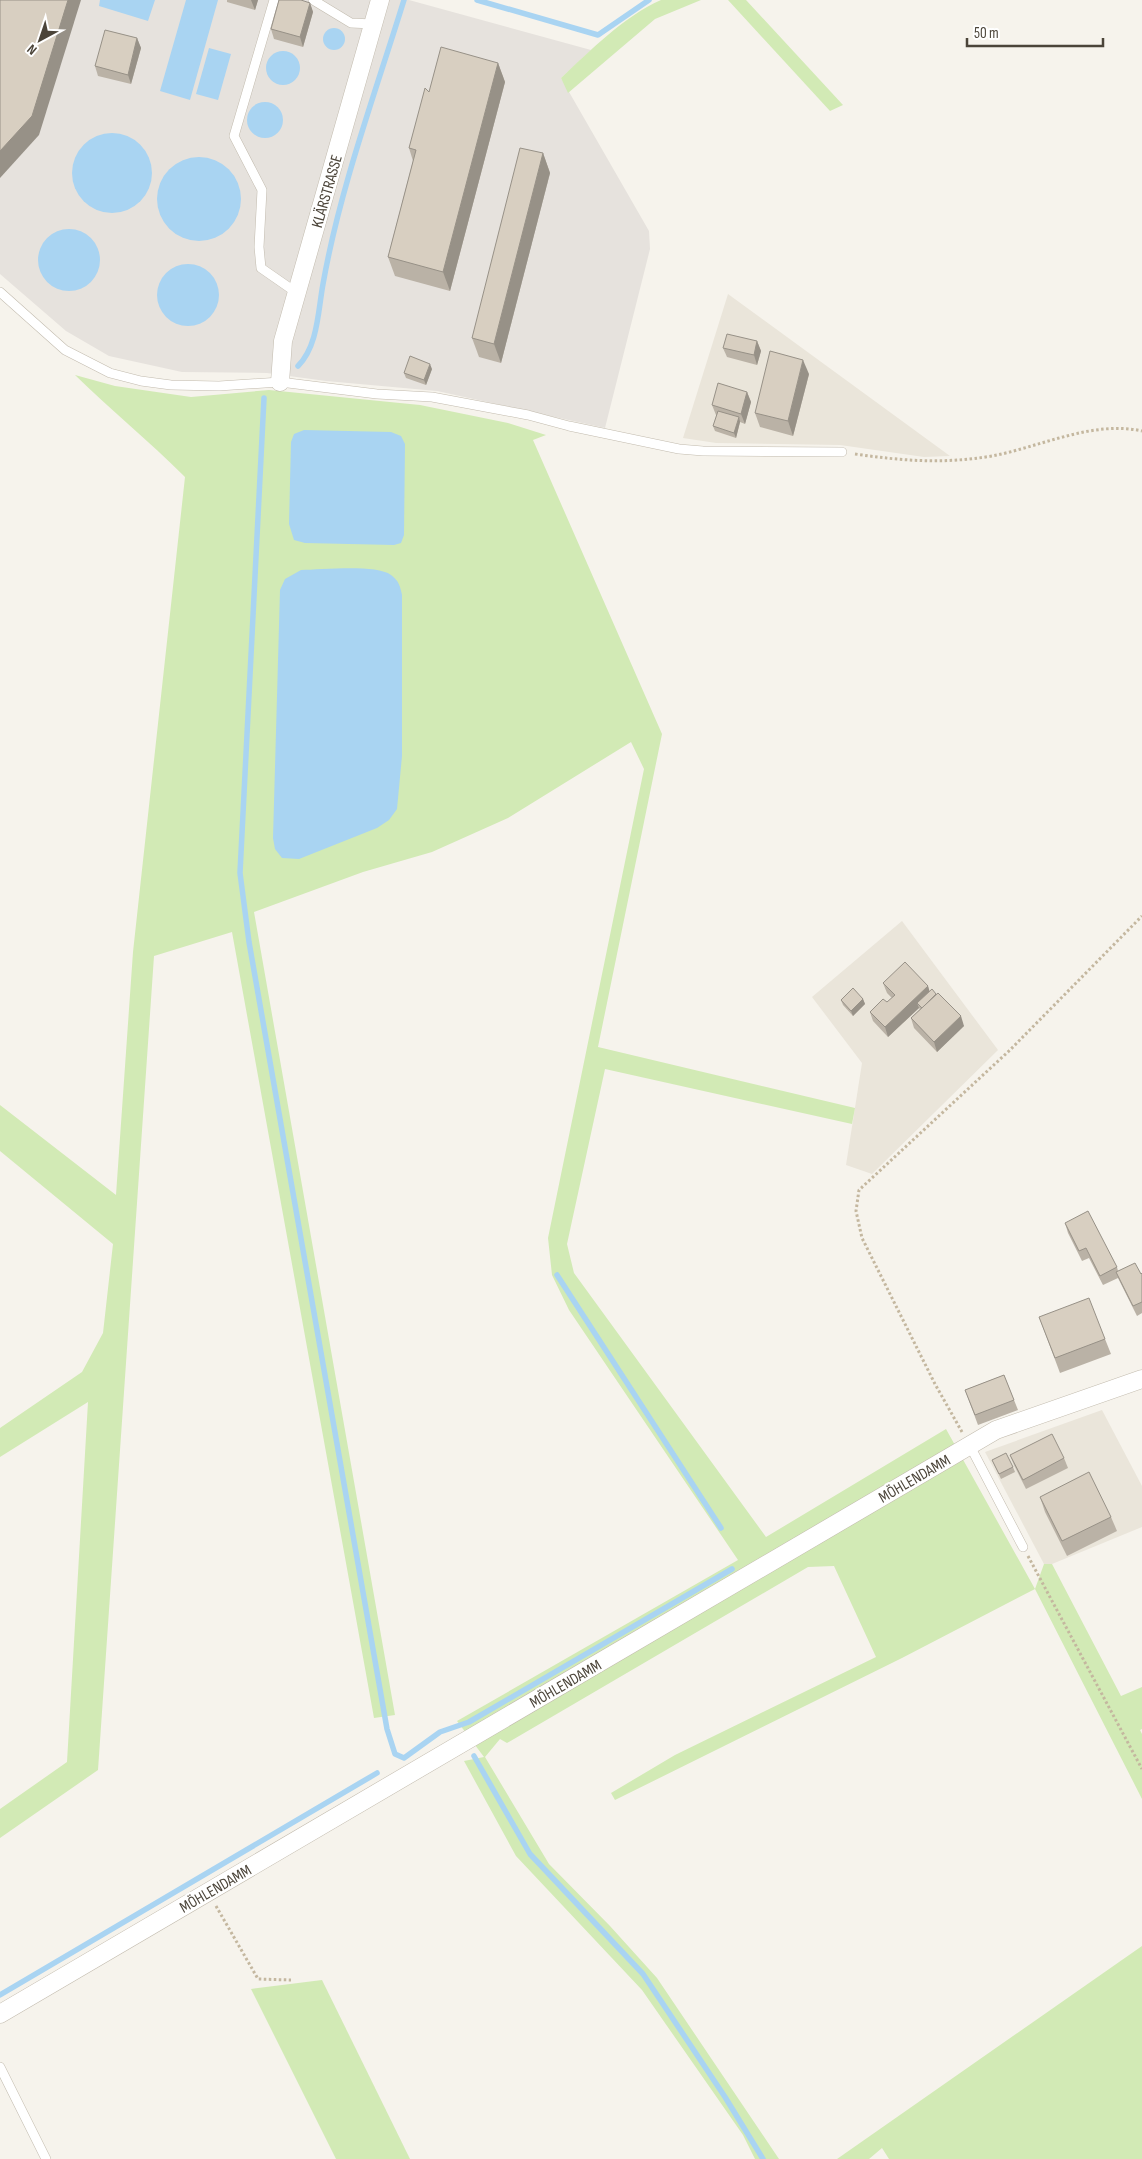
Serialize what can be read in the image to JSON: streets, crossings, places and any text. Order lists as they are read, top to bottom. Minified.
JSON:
{"streets":{"street":["KLÄRSTRASSE","MÖHLENDAMM"]},"scale_bar":"50 m","north":"bottom left"}
